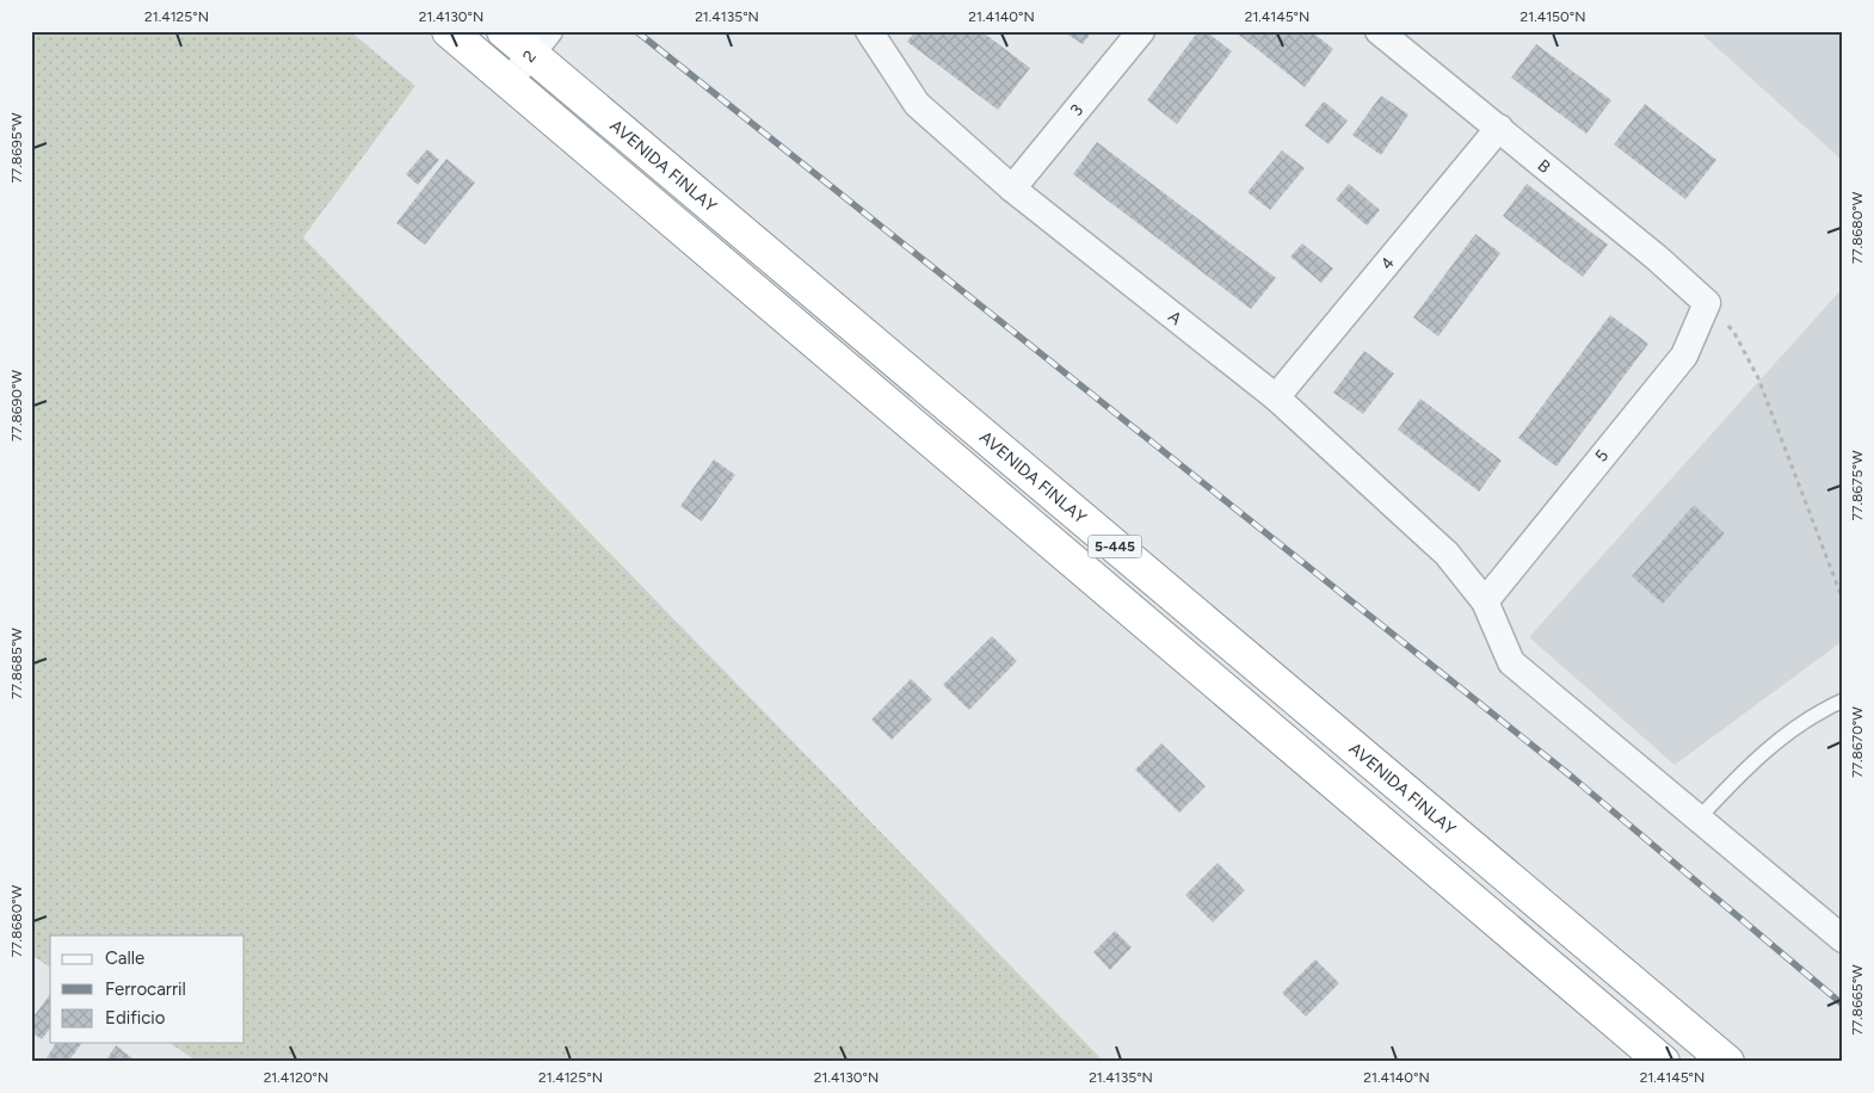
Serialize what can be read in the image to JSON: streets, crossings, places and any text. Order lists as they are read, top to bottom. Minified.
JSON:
{"streets":{"highway":["AVENIDA FINLAY","5-445"],"street":["2","3","B","4","A","5"]},"crossings":[["2","AVENIDA FINLAY"],["2","5-445"],["3","A"],["B","4"],["B","5"],["4","A"],["A","5"]],"legend":["Calle","Ferrocarril","Edificio"],"coordinates":["21.4125°N","21.4130°N","21.4135°N","21.4140°N","21.4145°N","21.4150°N","77.8695°W","77.8680°W","77.8690°W","77.8675°W","77.8685°W","77.8670°W","77.8665°W","21.4120°N"]}
